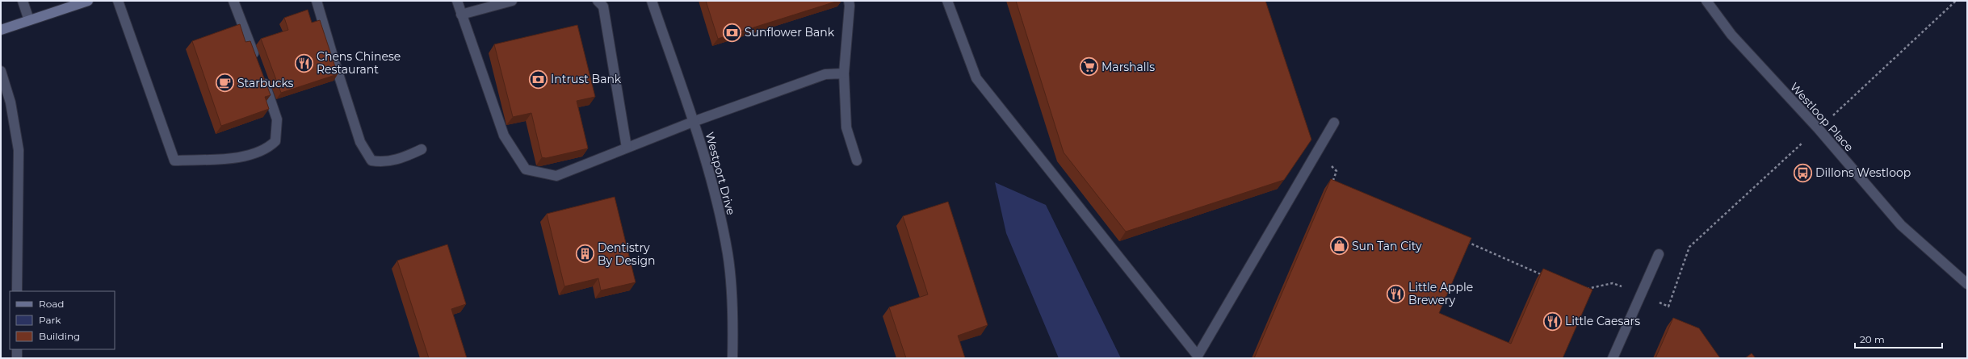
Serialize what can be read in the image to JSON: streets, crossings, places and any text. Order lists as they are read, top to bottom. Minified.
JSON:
{"streets":{"street":["Westloop Place","Westport Drive"]},"places":{"bank":["Sunflower Bank","Intrust Bank"],"restaurant":["Chens Chinese Restaurant","Little Apple Brewery","Little Caesars"],"supermarket":["Marshalls"],"cafe":["Starbucks"],"bus stop":["Dillons Westloop"],"shop":["Sun Tan City"],"building":["Dentistry By Design"]},"legend":["Road","Park","Building"],"scale_bar":"20 m"}
